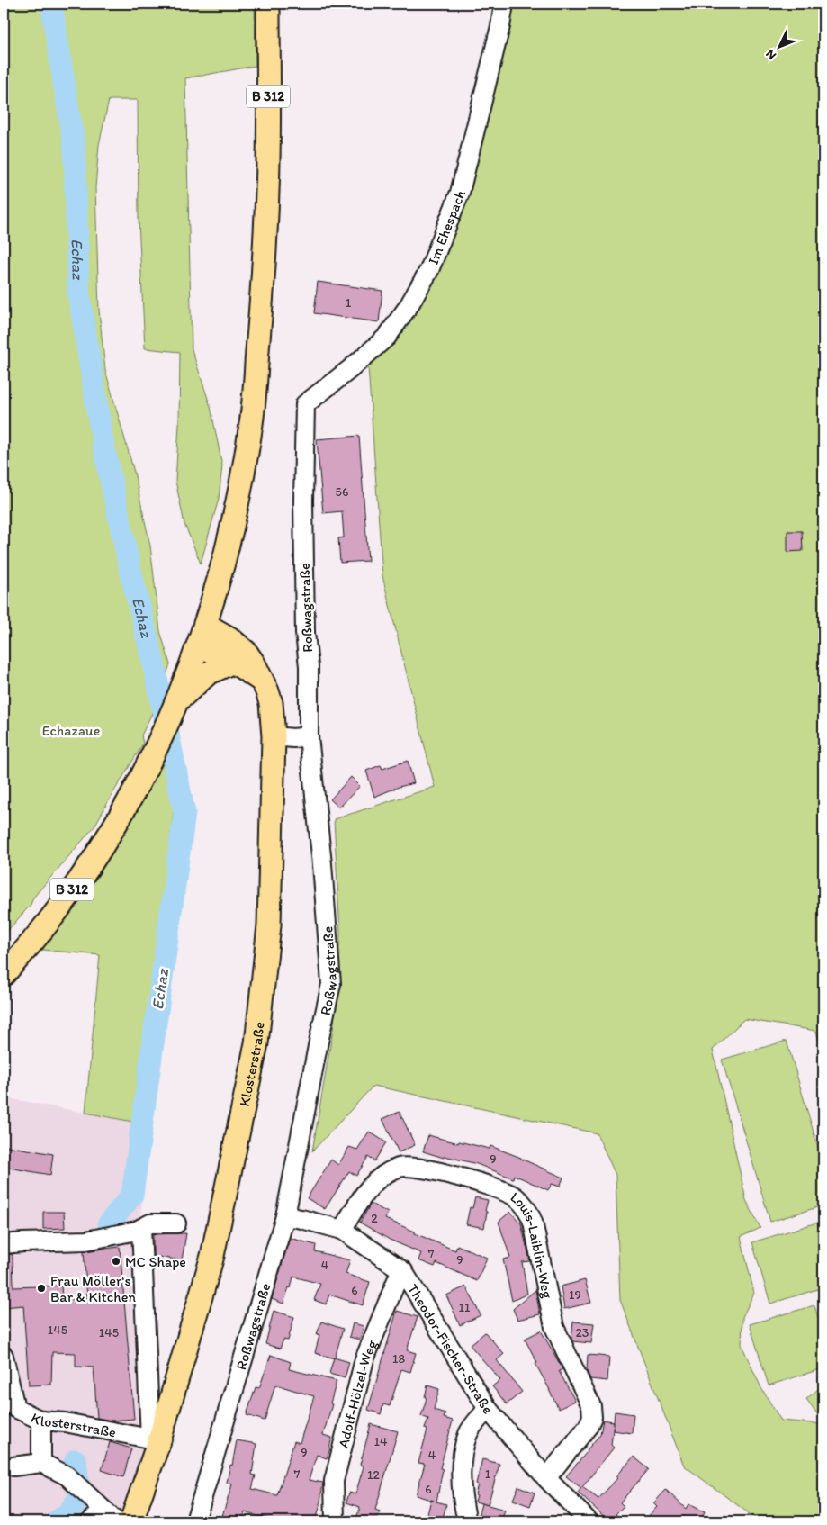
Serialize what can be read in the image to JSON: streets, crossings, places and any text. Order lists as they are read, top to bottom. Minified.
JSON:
{"streets":{"main road":["B 312","Klosterstraße"],"street":["Im Ehespach","Roßwagstraße","Louis-Laiblin-Weg","Theodor-Fischer-Straße","Adolf-Hölzel-Weg"]},"crossings":[["B 312","Klosterstraße"],["Im Ehespach","Roßwagstraße"],["Roßwagstraße","Theodor-Fischer-Straße"],["Louis-Laiblin-Weg","Theodor-Fischer-Straße"],["Theodor-Fischer-Straße","Adolf-Hölzel-Weg"]],"water":["Echaz"],"parks":["Echazaue"],"places":["MC Shape","Frau Möller‘s Bar & Kitchen"],"house_numbers":["1","56","9","2","7","9","4","6","19","11","145","145","23","18","14","9","4","7","1","12","6"],"north":"bottom left"}
